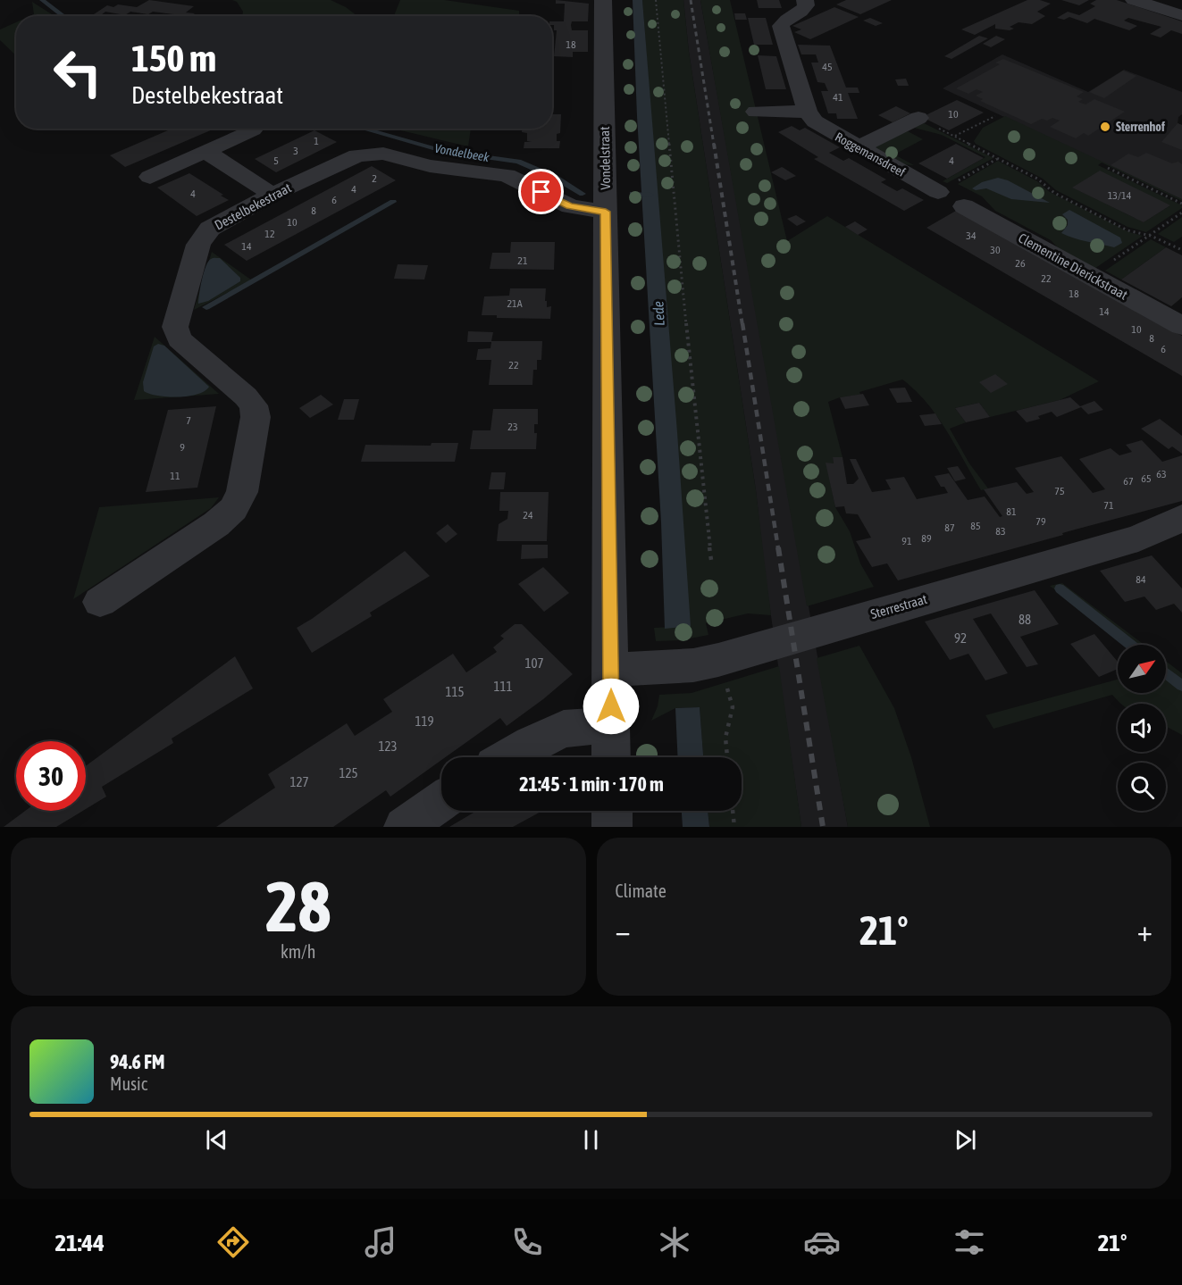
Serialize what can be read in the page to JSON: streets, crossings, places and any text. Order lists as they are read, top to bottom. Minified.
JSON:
{"streets":{"street":["Roggemansdreef","Vondelstraat","Destelbekestraat","Clementine Dierickstraat","Sterrestraat"]},"crossings":[["Vondelstraat","Destelbekestraat"],["Vondelstraat","Sterrestraat"]],"water":["Vondelbeek","Lede"],"places":["Sterrenhof"],"house_numbers":["18","45","41","10","1","3","5","4","2","4","4","13/14","6","8","10","12","34","14","30","21","26","22","18","21A","14","10","8","6","22","7","23","9","63","11","65","67","75","71","81","24","79","85","87","83","89","91","84","88","92","107","111","115","119","123","125","127"],"north":"top right","page":{"turn":["150 m","Destelbekestraat"],"limit":"30","trip":"21:45 · 1 min · 170 m","tile":[["28","km/h"],"Climate"],"heat":["−","21°","+"],"song":["94.6 FM","Music"],"tabs":["21:44","21°"]}}
